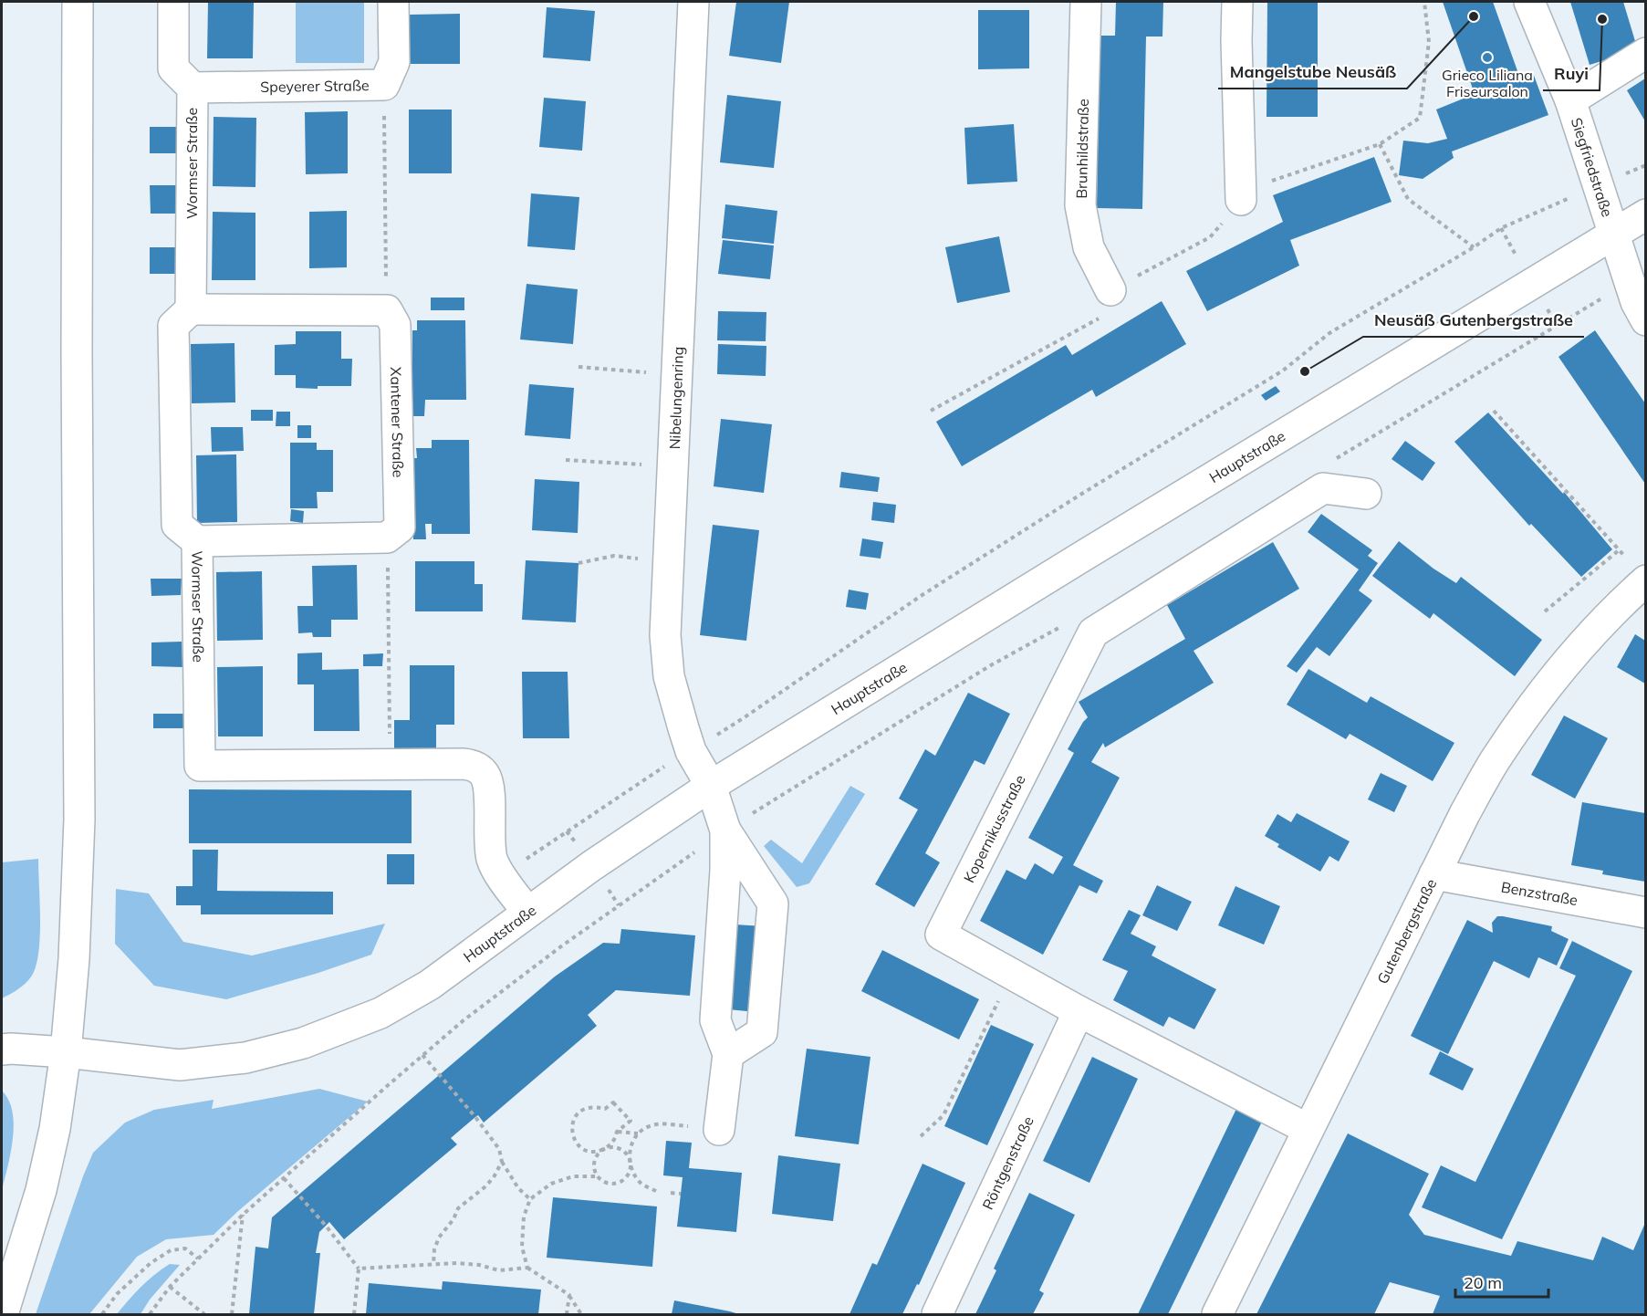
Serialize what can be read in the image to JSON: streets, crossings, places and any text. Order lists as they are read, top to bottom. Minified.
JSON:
{"streets":{"street":["Speyerer Straße","Brunhildstraße","Wormser Straße","Siegfriedstraße","Nibelungenring","Xantener Straße","Hauptstraße","Kopernikusstraße","Benzstraße","Gutenbergstraße","Röntgenstraße"]},"crossings":[["Speyerer Straße","Wormser Straße"],["Wormser Straße","Hauptstraße"],["Siegfriedstraße","Hauptstraße"],["Nibelungenring","Hauptstraße"],["Kopernikusstraße","Gutenbergstraße"],["Kopernikusstraße","Röntgenstraße"],["Benzstraße","Gutenbergstraße"]],"places":["Mangelstube Neusäß","Ruyi","Grieco Liliana Friseursalon","Neusäß Gutenbergstraße"],"scale_bar":"20 m"}
